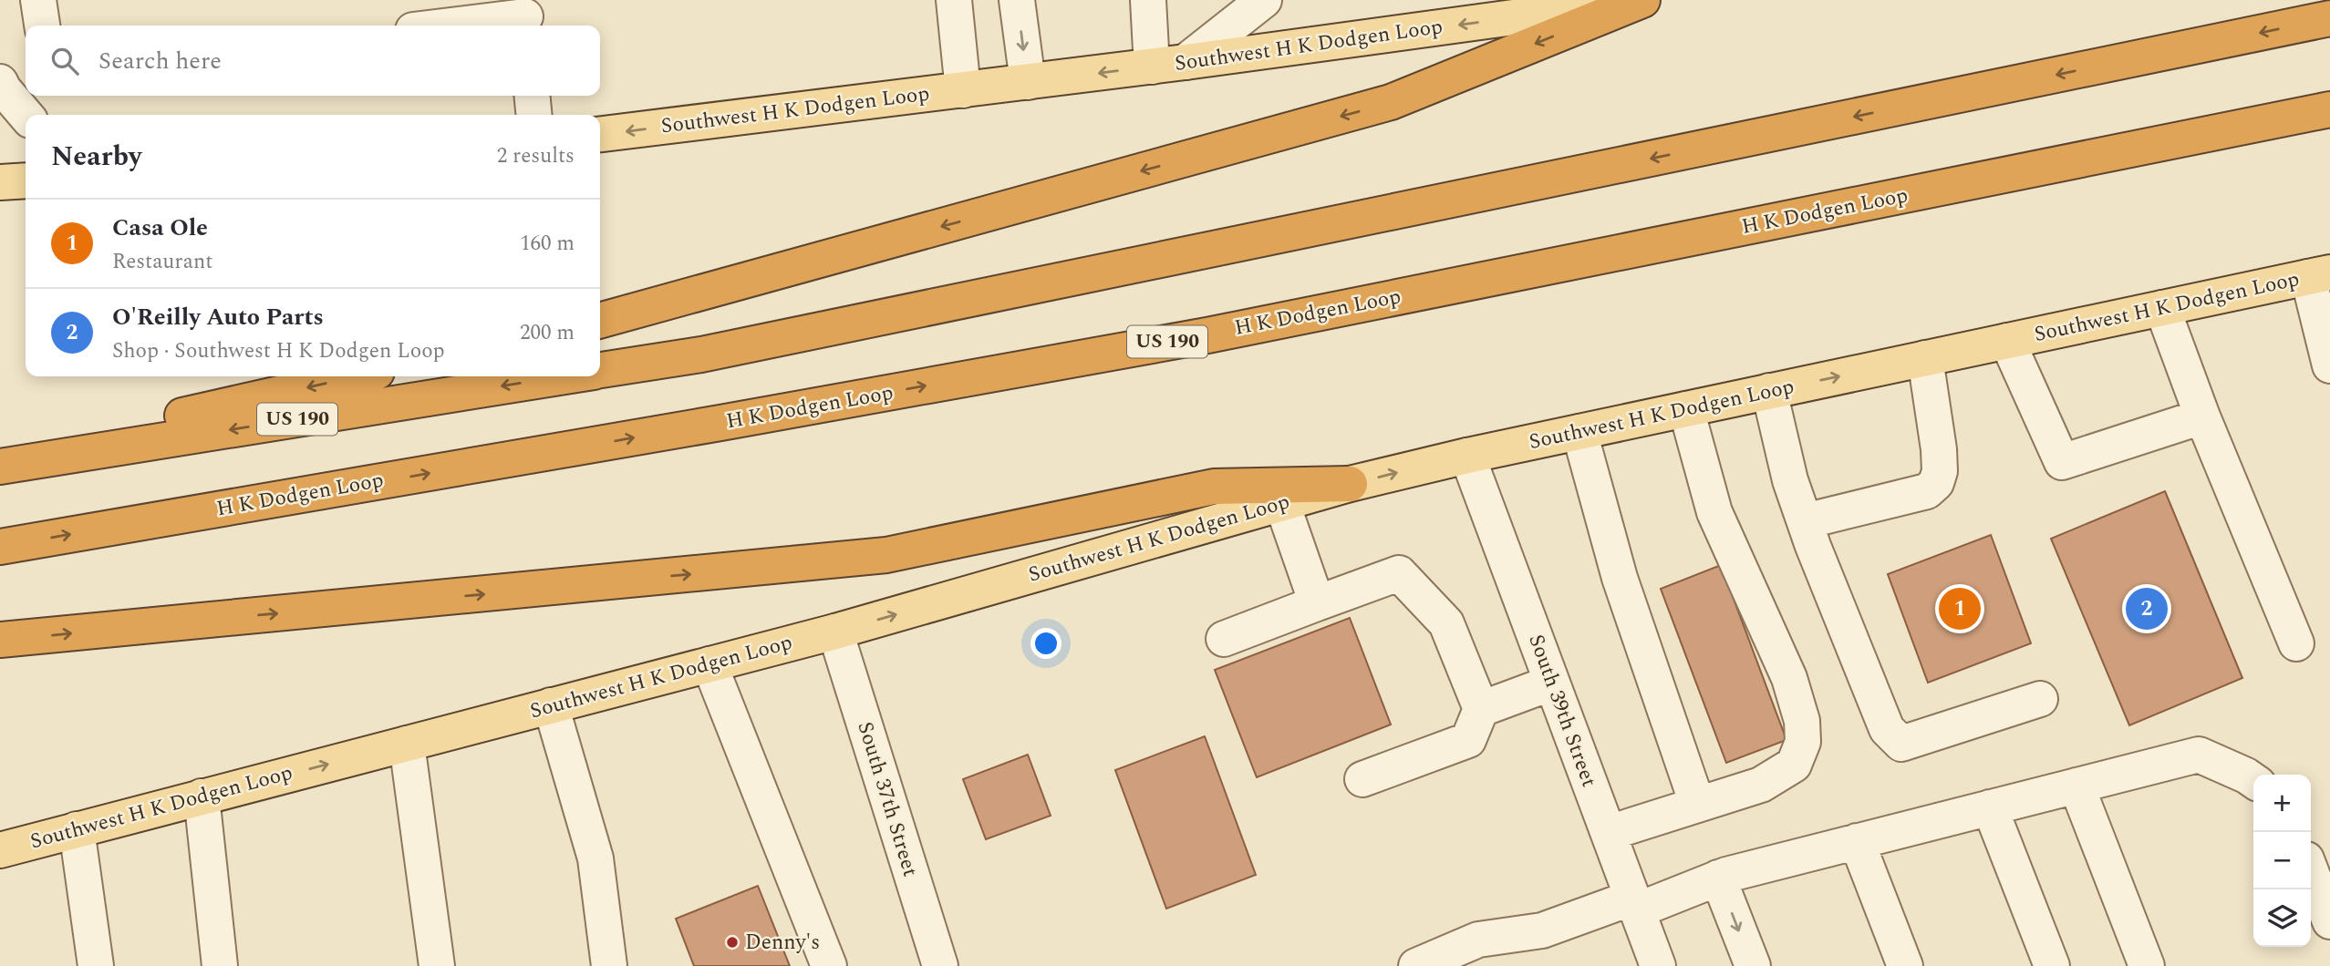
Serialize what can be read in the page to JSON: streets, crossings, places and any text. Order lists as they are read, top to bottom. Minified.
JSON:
{"streets":{"highway":["H K Dodgen Loop","US 190"],"main road":["Southwest H K Dodgen Loop"],"street":["South 39th Street","South 37th Street"]},"crossings":[["Southwest H K Dodgen Loop","South 39th Street"],["Southwest H K Dodgen Loop","South 37th Street"]],"places":["Denny's"],"page":{"search":"Search here","heading":["Nearby","2 results"],"list":[{"mark":"1","name":"Casa Ole","note":"Restaurant","value":"160 m"},{"mark":"2","name":"O'Reilly Auto Parts","note":"Shop · Southwest H K Dodgen Loop","value":"200 m"}],"pins":["1","2"],"map_buttons":["+","−"]}}
